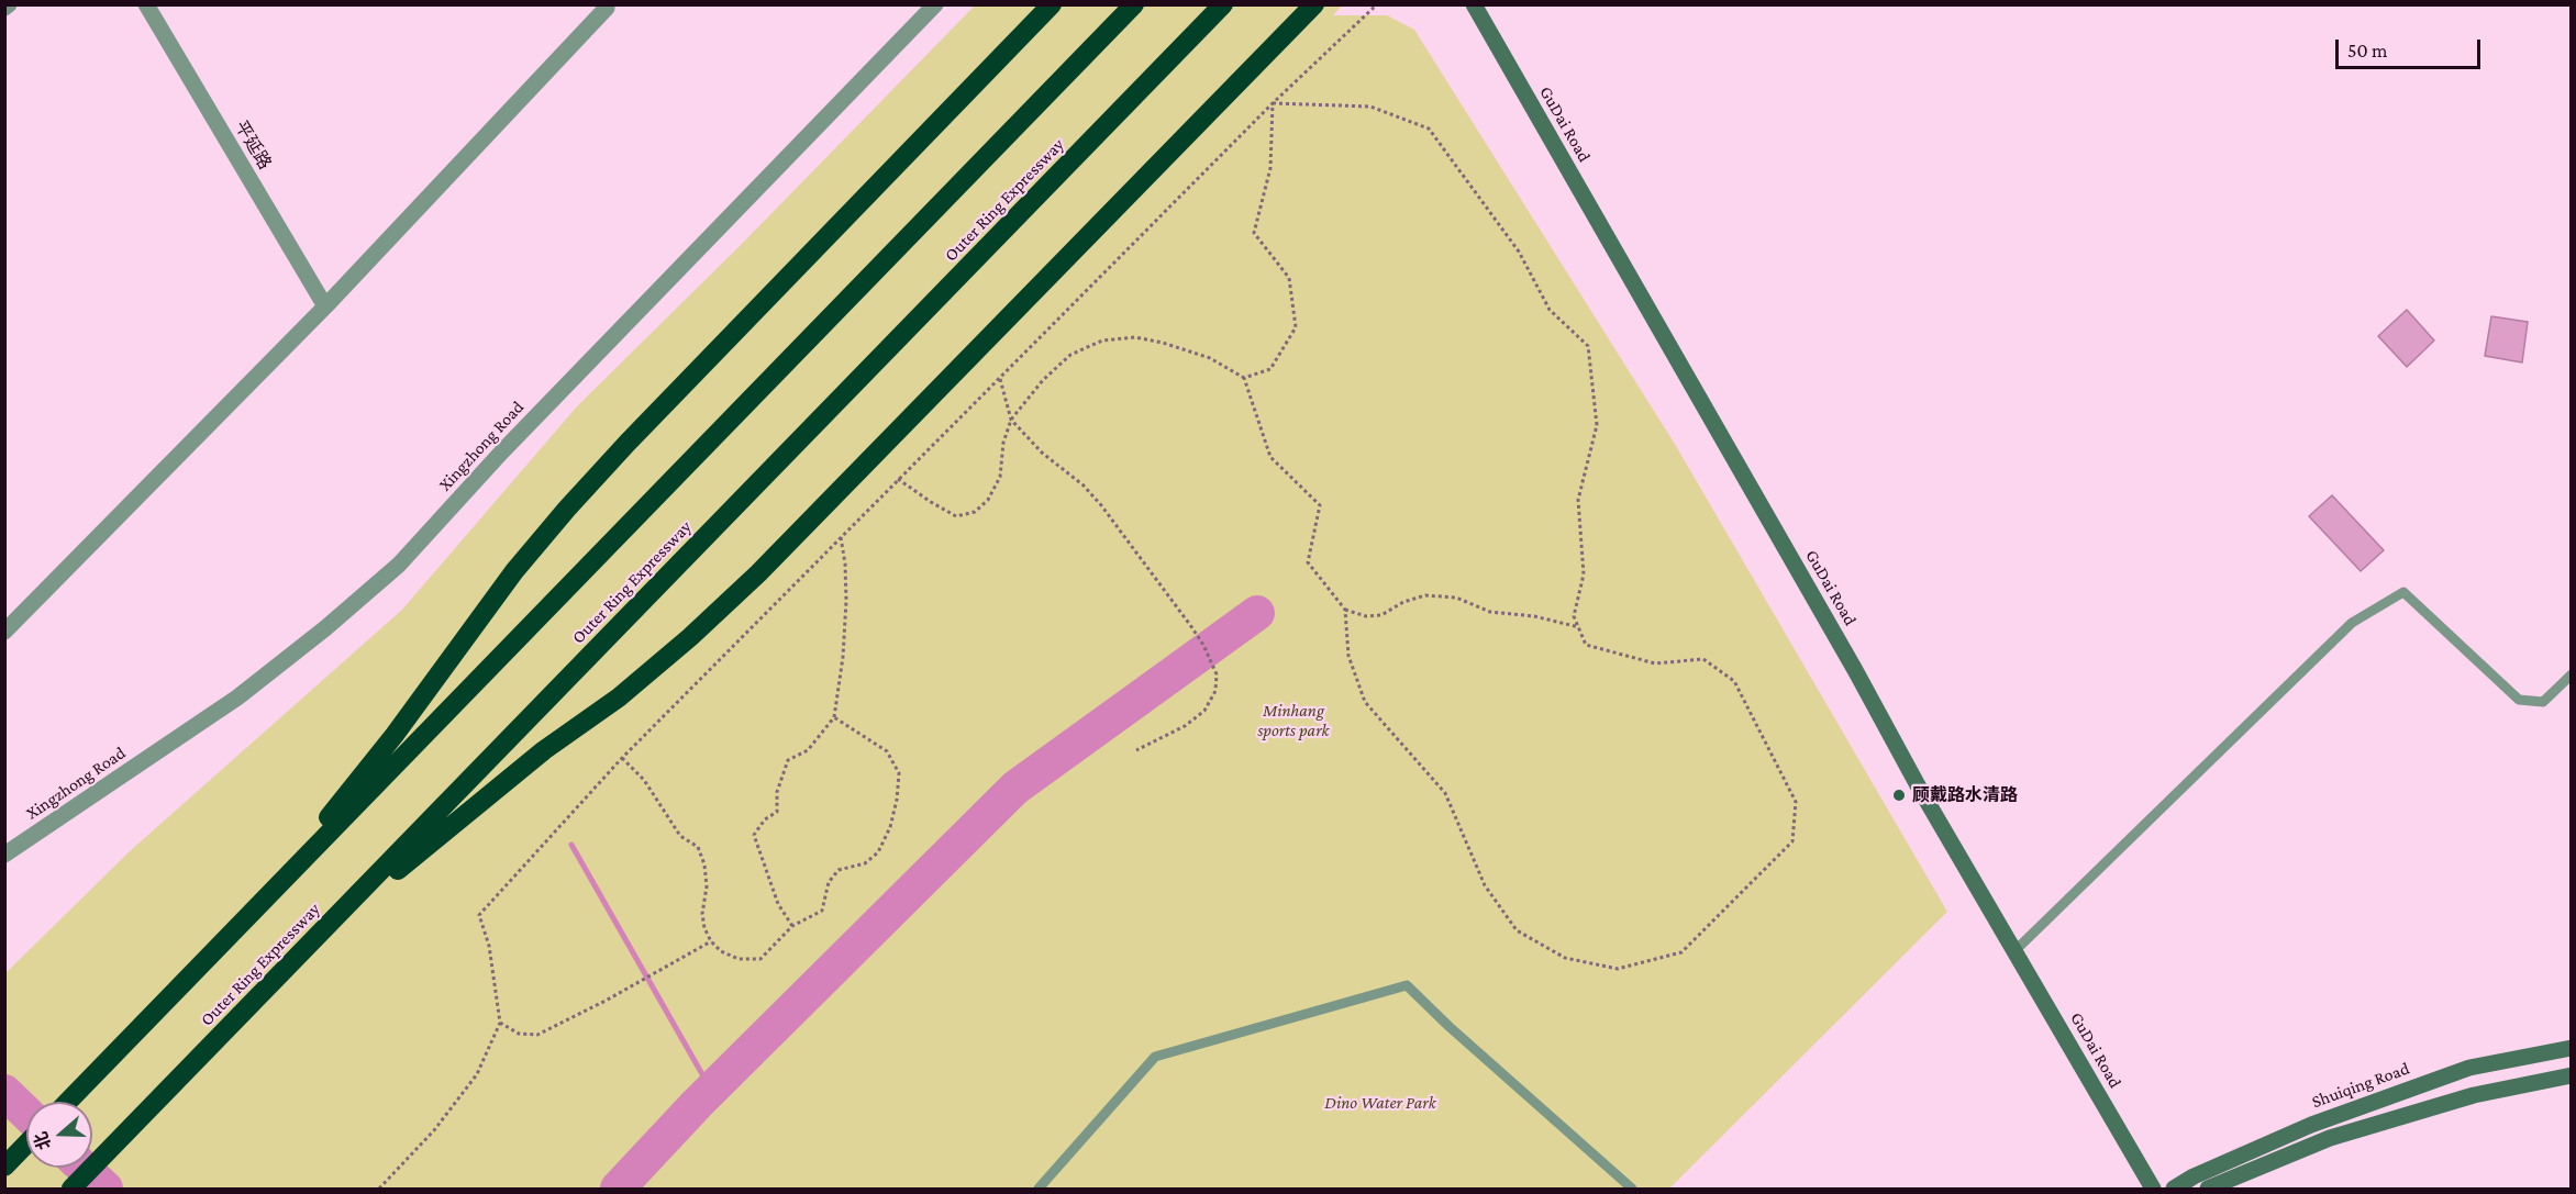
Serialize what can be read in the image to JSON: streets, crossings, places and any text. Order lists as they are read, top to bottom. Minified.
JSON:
{"streets":{"highway":["Outer Ring Expressway"],"main road":["GuDai Road","Shuiqing Road"],"street":["平延路","Xingzhong Road"]},"parks":["Minhang sports park","Dino Water Park"],"places":["顾戴路水清路"],"scale_bar":"50 m","north":"left"}
